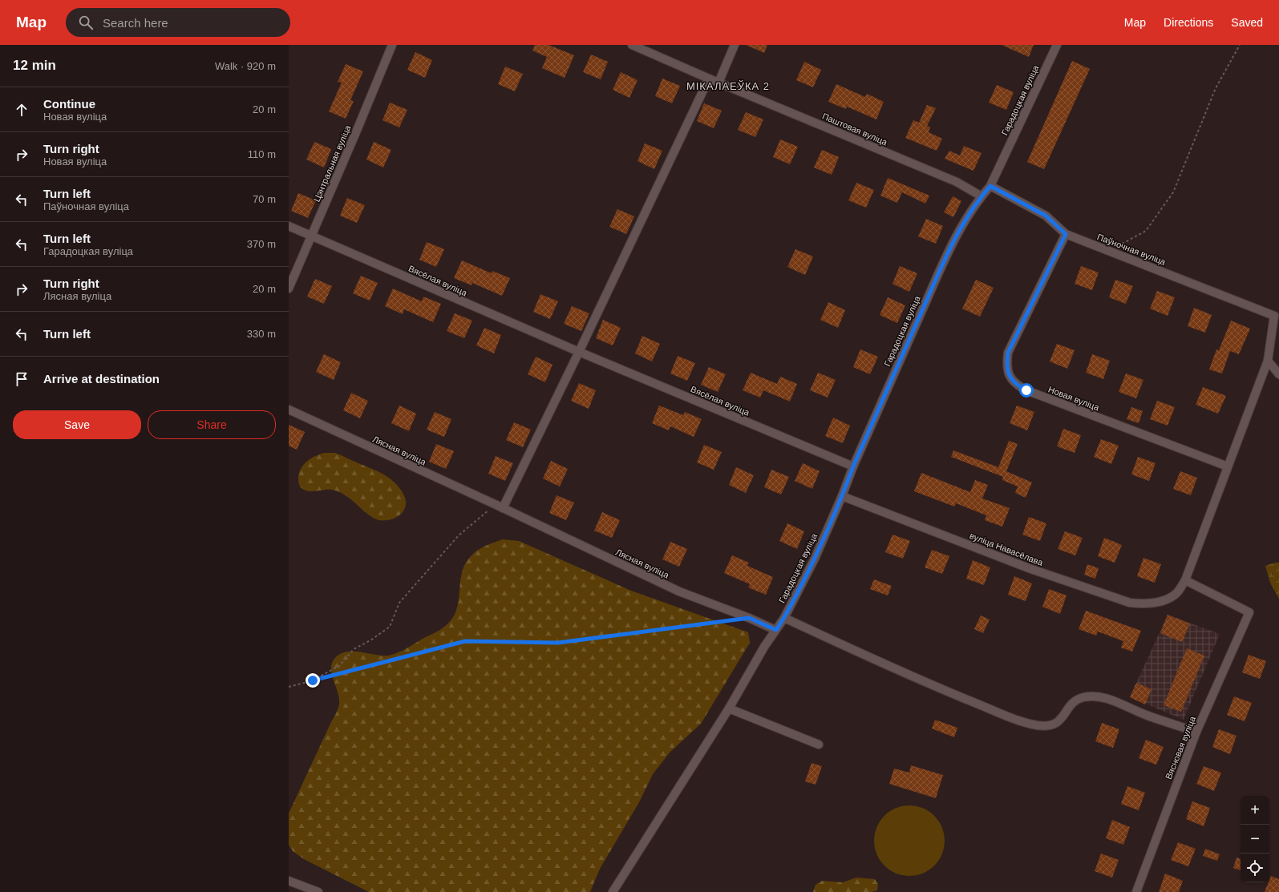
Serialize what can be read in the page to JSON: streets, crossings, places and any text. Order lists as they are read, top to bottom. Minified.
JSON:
{"streets":{"street":["Гарадоцкая вуліца","Паштовая вуліца","Цэнтральная вуліца","Паўночная вуліца","Вясёлая вуліца","Новая вуліца","Лясная вуліца","вуліца Навасёлава","Вясновая вуліца"]},"crossings":[["Гарадоцкая вуліца","Паштовая вуліца"],["Гарадоцкая вуліца","Паўночная вуліца"],["Гарадоцкая вуліца","Вясёлая вуліца"],["Гарадоцкая вуліца","Лясная вуліца"],["Гарадоцкая вуліца","вуліца Навасёлава"],["Цэнтральная вуліца","Вясёлая вуліца"],["Паўночная вуліца","Новая вуліца"],["вуліца Навасёлава","Вясновая вуліца"]],"districts":["МІКАЛАЕЎКА 2"],"page":{"header":"Map","search":"Search here","nav":["Map","Directions","Saved"],"heading":["12 min","Walk · 920 m"],"list":[["Continue","Новая вуліца","20 m"],["Turn right","Новая вуліца","110 m"],["Turn left","Паўночная вуліца","70 m"],["Turn left","Гарадоцкая вуліца","370 m"],["Turn right","Лясная вуліца","20 m"],["Turn left","330 m"],"Arrive at destination"],"buttons":["Save","Share"],"map_buttons":["+","−"]}}
